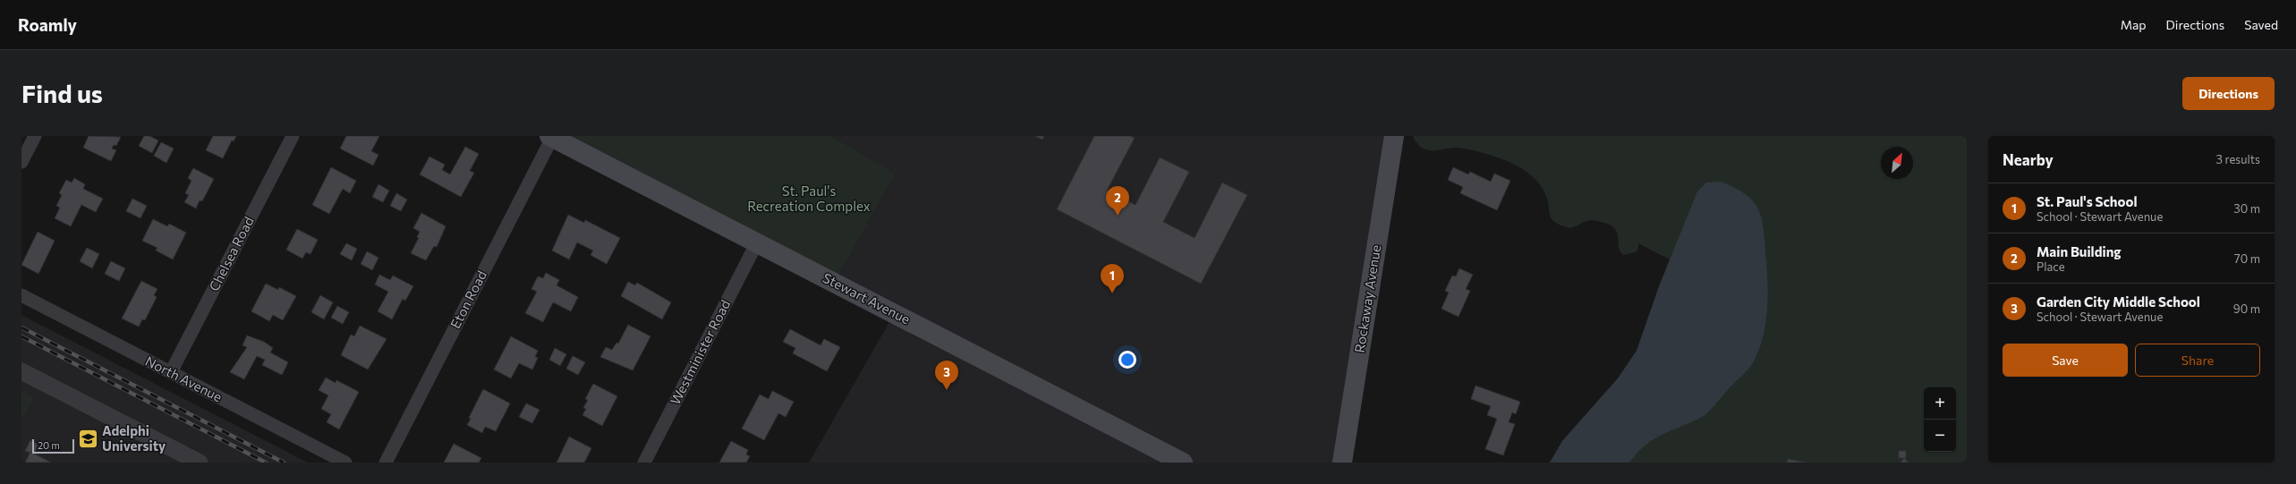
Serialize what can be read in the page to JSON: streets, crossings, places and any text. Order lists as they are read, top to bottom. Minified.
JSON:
{"streets":{"main road":["Stewart Avenue","Rockaway Avenue"],"street":["Chelsea Road","Eton Road","Westminister Road","North Avenue"]},"crossings":[["Chelsea Road","North Avenue"],["Stewart Avenue","Eton Road"],["Stewart Avenue","Westminister Road"]],"parks":["St. Paul's Recreation Complex"],"places":{"school or university":["Adelphi University"]},"scale_bar":"20 m","north":"top right","page":{"header":"Roamly","nav":["Map","Directions","Saved"],"buttons":["Directions",["Save","Share"]],"title":"Find us","heading":["Nearby","3 results"],"list":[{"mark":"1","name":"St. Paul's School","note":"School · Stewart Avenue","value":"30 m"},{"mark":"2","name":"Main Building","note":"Place","value":"70 m"},{"mark":"3","name":"Garden City Middle School","note":"School · Stewart Avenue","value":"90 m"}],"pins":["2","1","3"],"map_buttons":["+","−"],"scale":"20 m"}}
